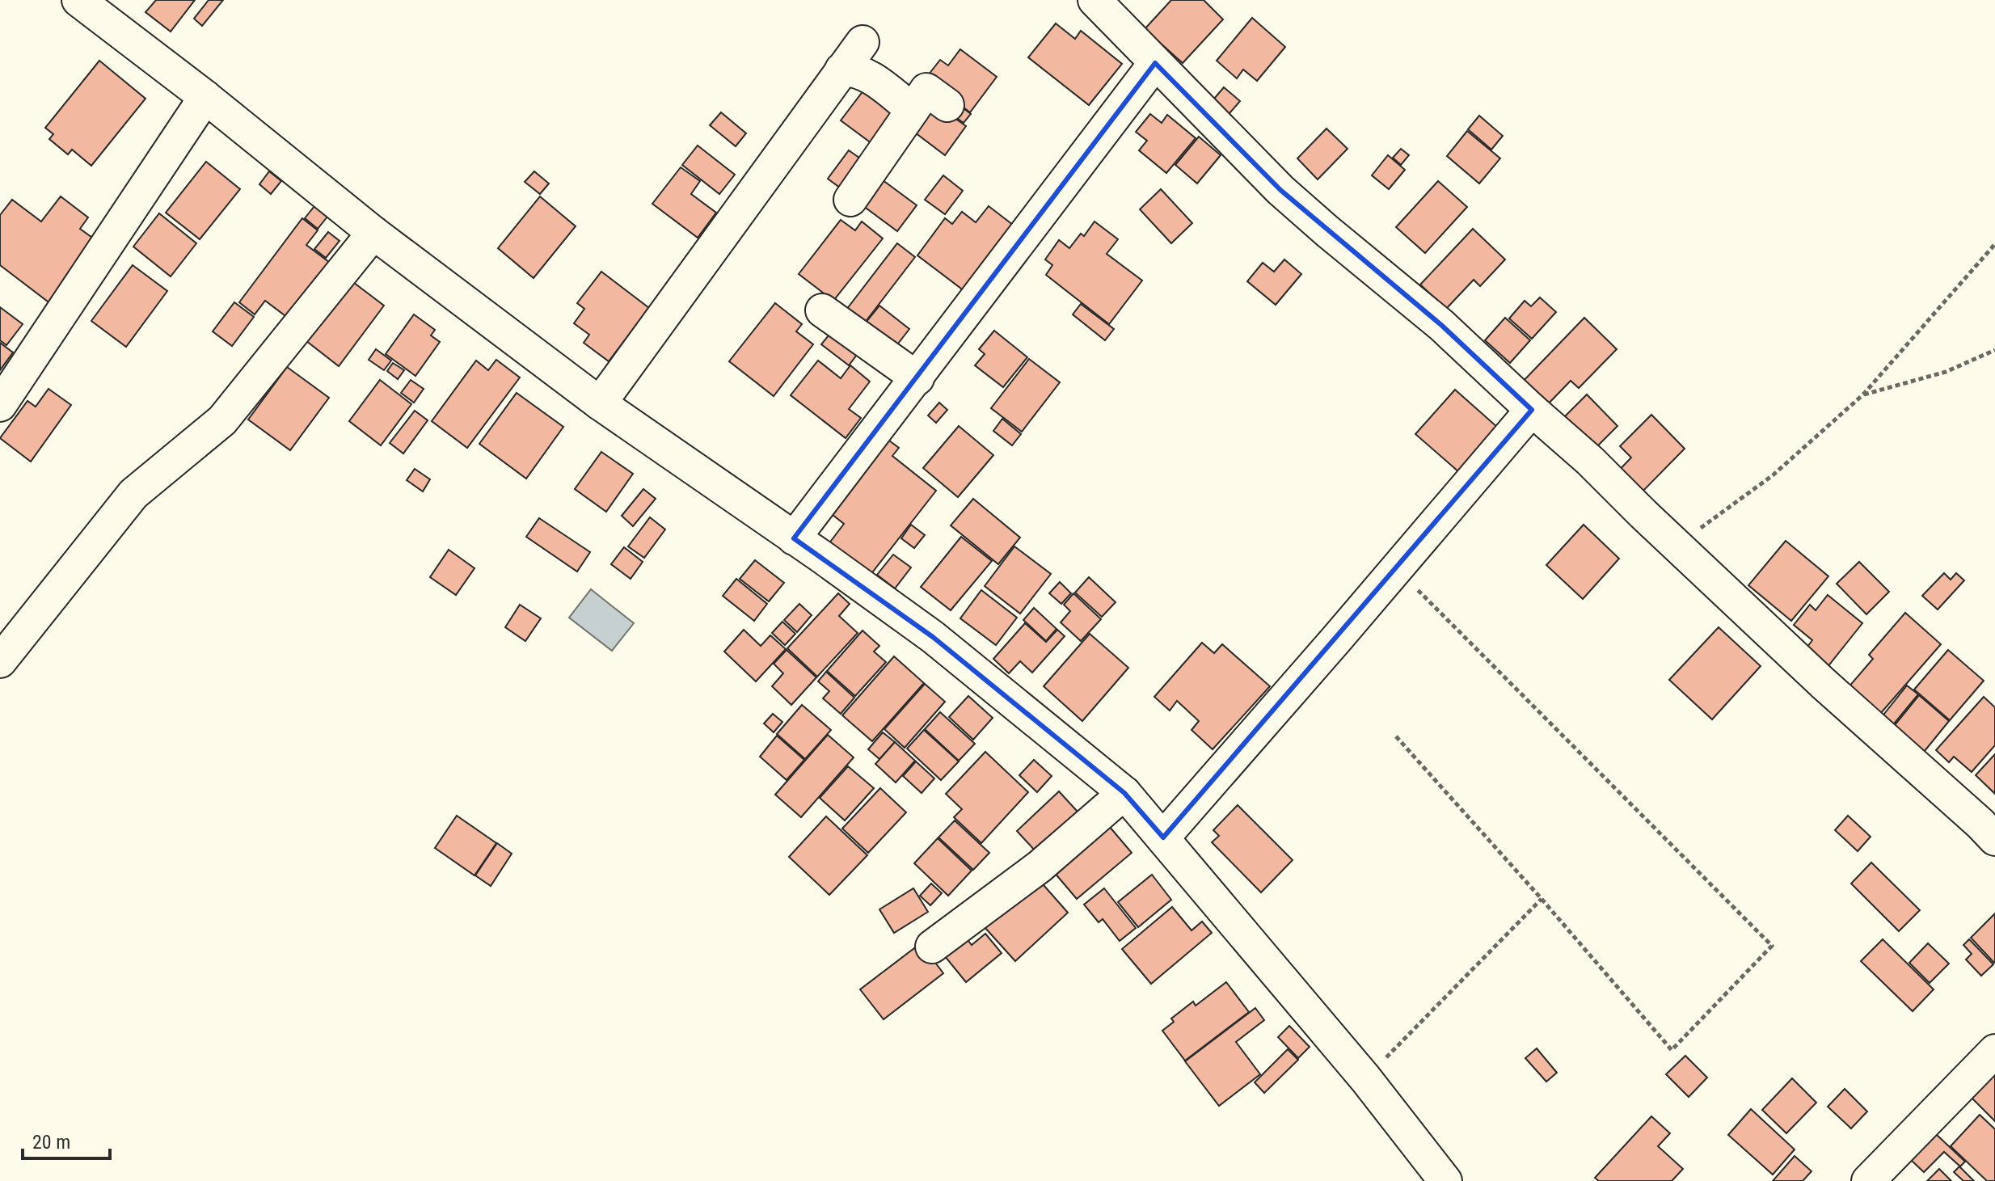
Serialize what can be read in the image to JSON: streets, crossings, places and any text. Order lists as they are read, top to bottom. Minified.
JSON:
{"scale_bar":"20 m"}
